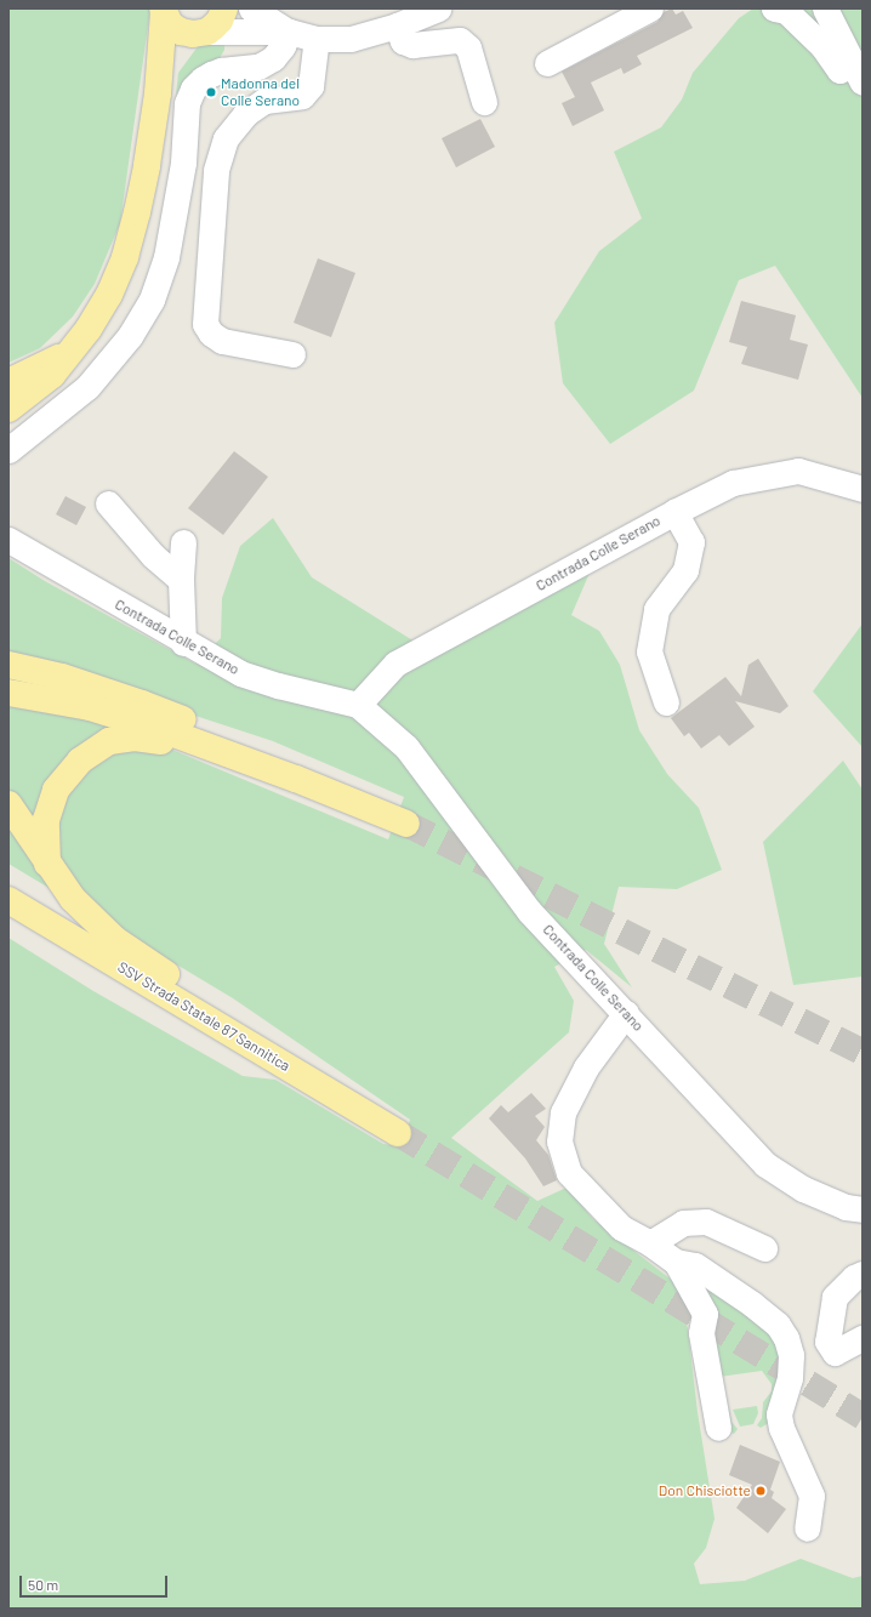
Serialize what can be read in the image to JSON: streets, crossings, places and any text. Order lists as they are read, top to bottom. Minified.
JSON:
{"streets":{"main road":["SSV Strada Statale 87 Sannitica"],"street":["Contrada Colle Serano"]},"places":["Madonna del Colle Serano","Don Chisciotte"],"scale_bar":"50 m"}
